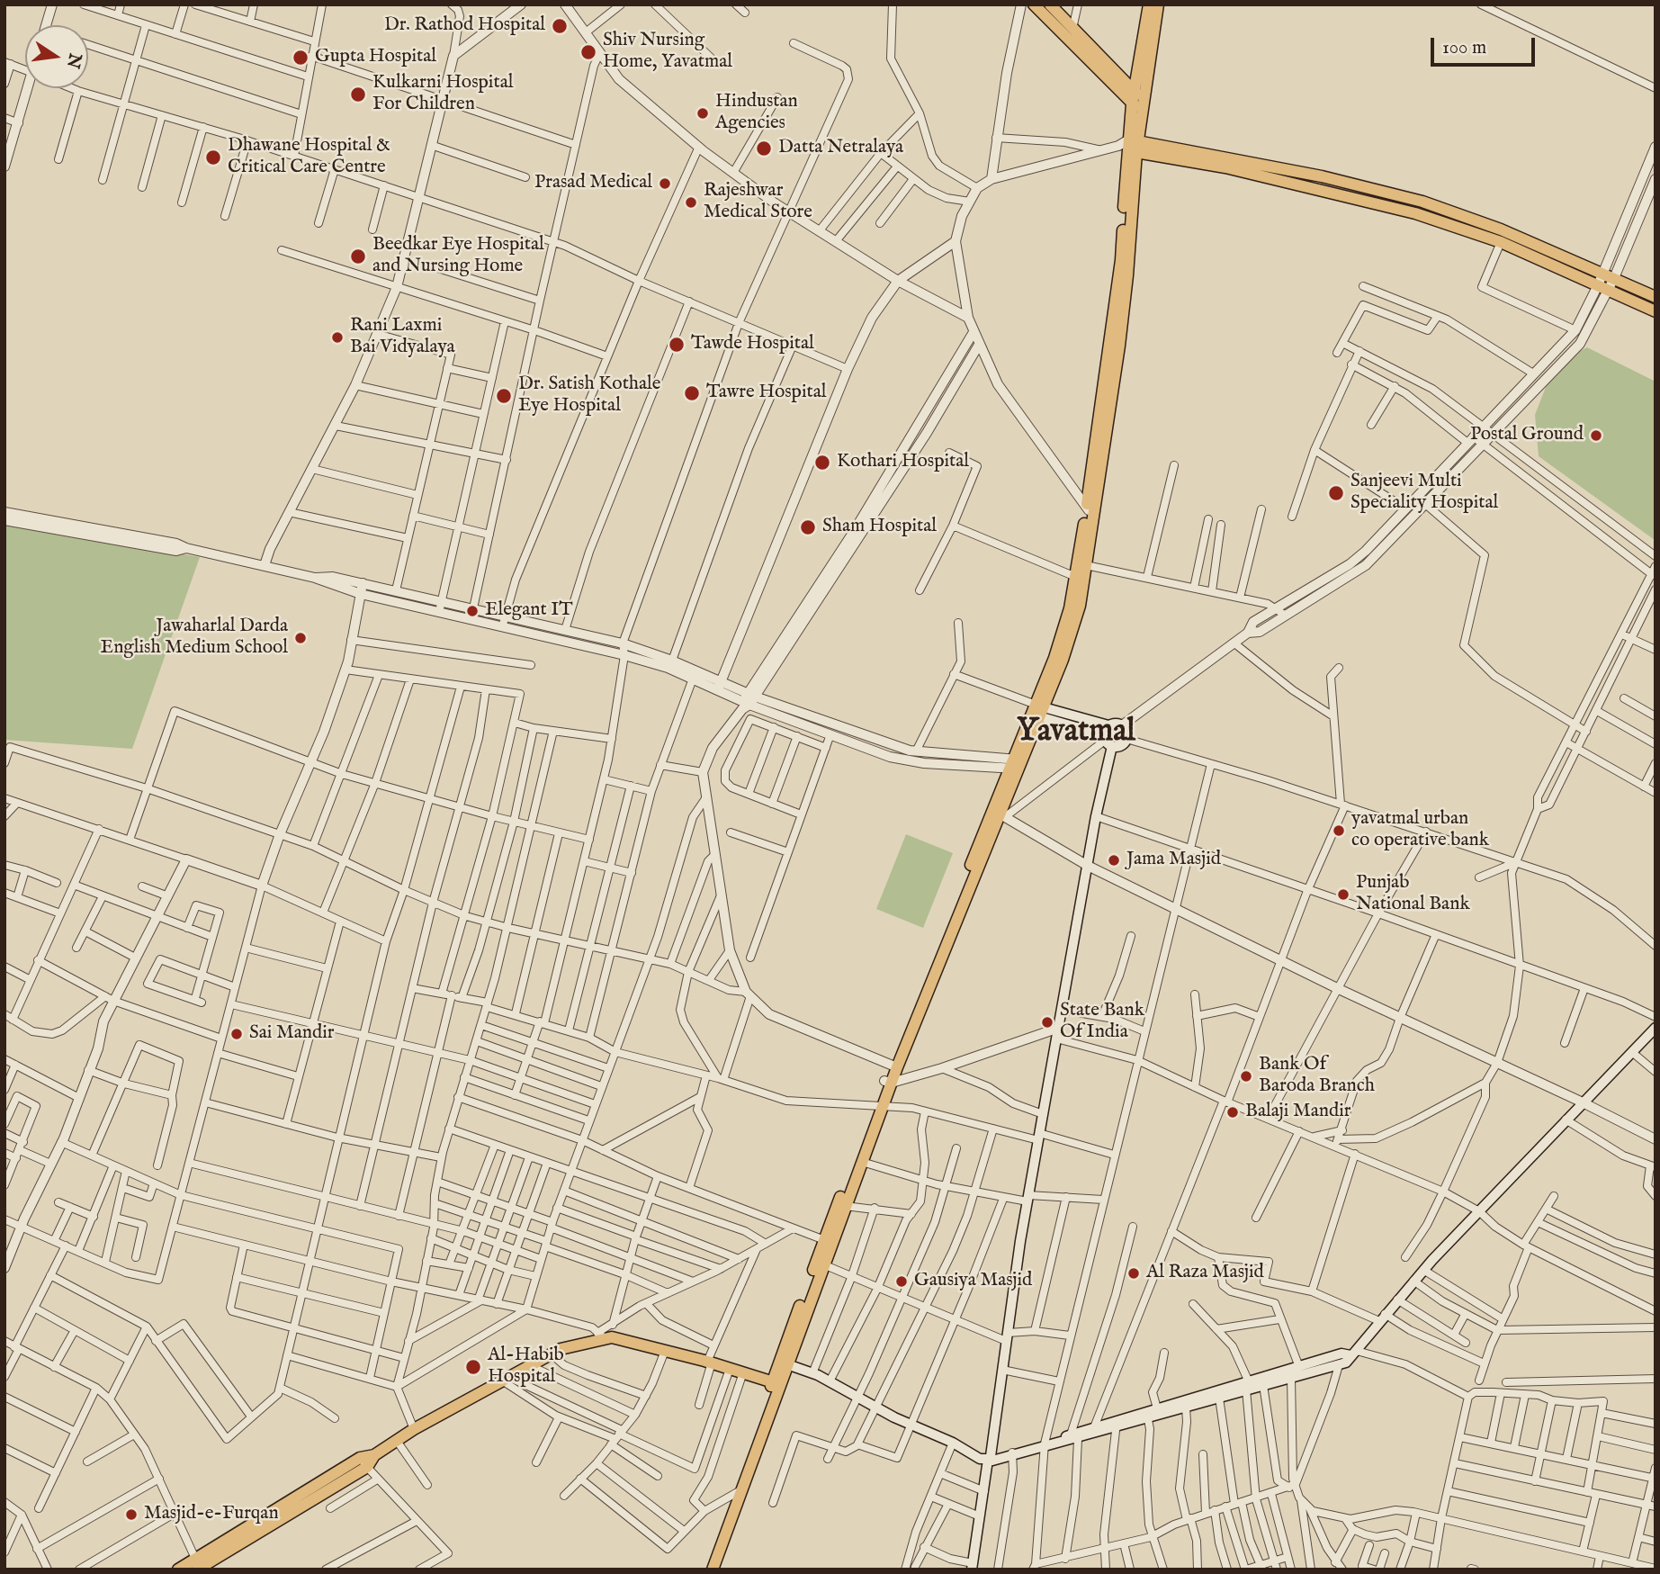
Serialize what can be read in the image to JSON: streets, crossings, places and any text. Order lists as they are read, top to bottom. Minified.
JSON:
{"districts":["Yavatmal"],"places":["Dr. Rathod Hospital","Shiv Nursing Home, Yavatmal","Gupta Hospital","Kulkarni Hospital For Children","Hindustan Agencies","Datta Netralaya","Dhawane Hospital & Critical Care Centre","Prasad Medical","Rajeshwar Medical Store","Beedkar Eye Hospital and Nursing Home","Rani Laxmi Bai Vidyalaya","Tawde Hospital","Tawre Hospital","Dr. Satish Kothale Eye Hospital","Postal Ground","Kothari Hospital","Sanjeevi Multi Speciality Hospital","Sham Hospital","Elegant IT","Jawaharlal Darda English Medium School","yavatmal urban co operative bank","Jama Masjid","Punjab National Bank","State Bank Of India","Sai Mandir","Bank Of Baroda Branch","Balaji Mandir","Al Raza Masjid","Gausiya Masjid","Al-Habib Hospital","Masjid-e-Furqan"],"scale_bar":"100 m","north":"right"}
